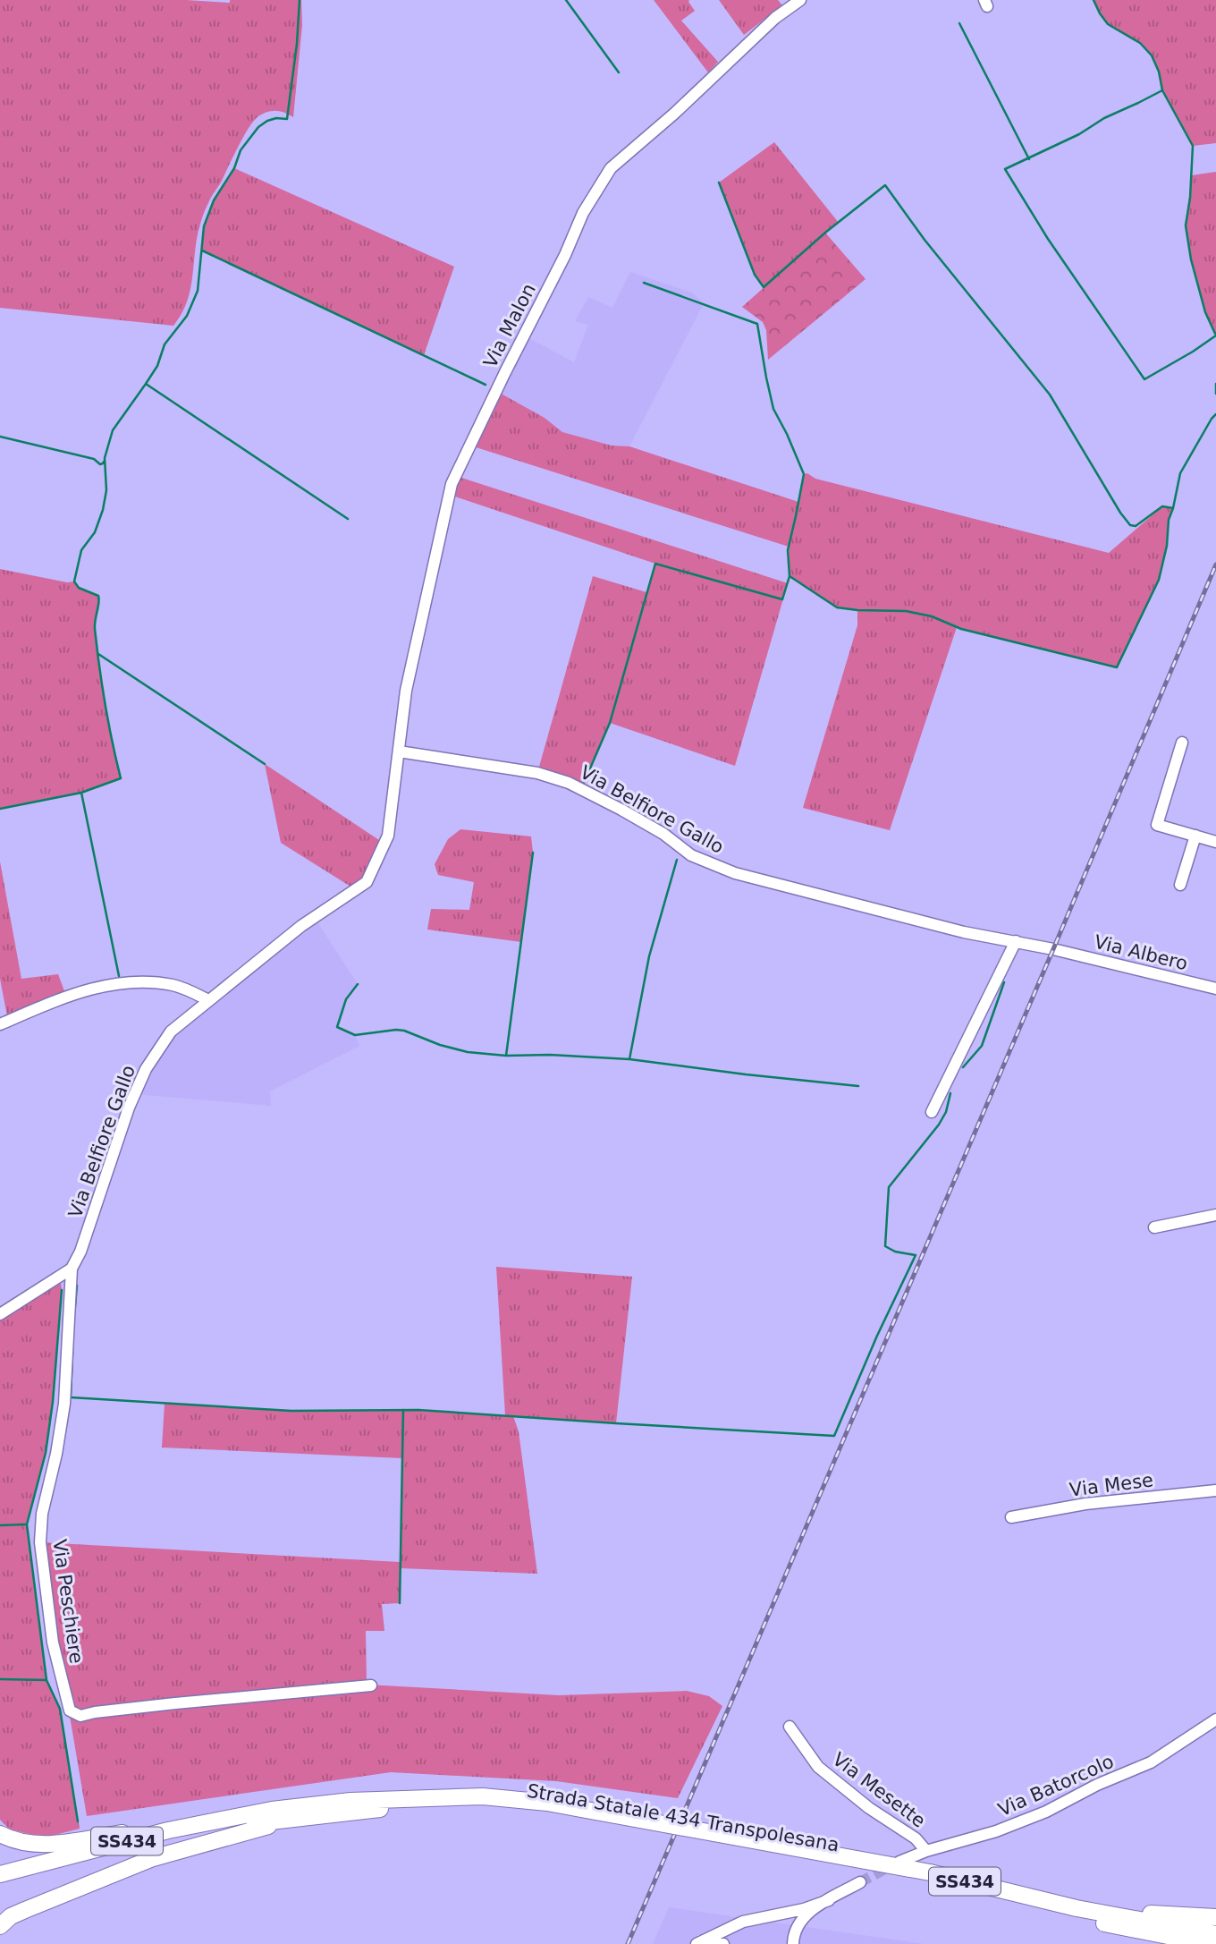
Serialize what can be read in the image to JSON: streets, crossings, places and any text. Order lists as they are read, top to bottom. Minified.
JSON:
{"streets":{"highway":["Strada Statale 434 Transpolesana","SS434"],"street":["Via Malon","Via Belfiore Gallo","Via Albero","Via Mese","Via Peschiere","Via Batorcolo","Via Mesette"]},"crossings":[["Via Malon","Via Belfiore Gallo"],["Via Belfiore Gallo","Via Albero"],["Via Belfiore Gallo","Via Peschiere"],["Via Batorcolo","Via Mesette"]]}
